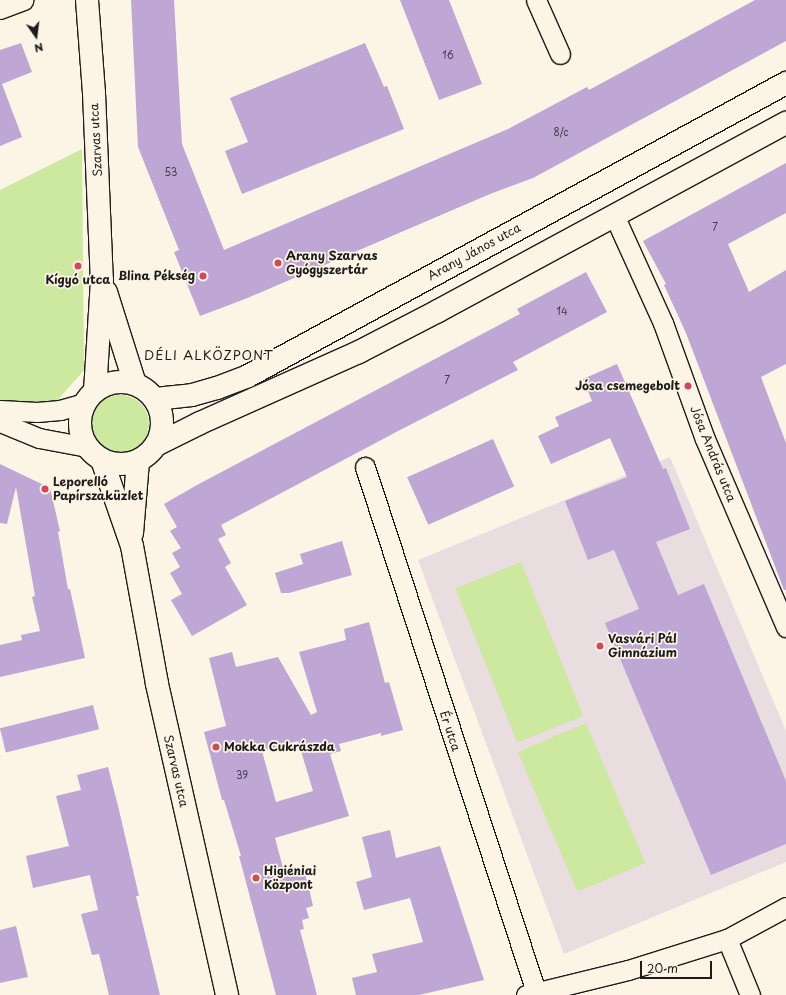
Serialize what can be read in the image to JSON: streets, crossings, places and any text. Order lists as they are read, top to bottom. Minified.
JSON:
{"streets":{"street":["Szarvas utca","Arany János utca","Jósa András utca","Ér utca"]},"crossings":[["Szarvas utca","Arany János utca"]],"districts":["DÉLI ALKÖZPONT"],"places":["Arany Szarvas Gyógyszertár","Kígyó utca","Blina Pékség","Jósa csemegebolt","Leporelló Papírszaküzlet","Vasvári Pál Gimnázium","Mokka Cukrászda","Higiéniai Központ"],"house_numbers":["16","8/c","53","7","14","7","39"],"scale_bar":"20 m","north":"bottom"}
